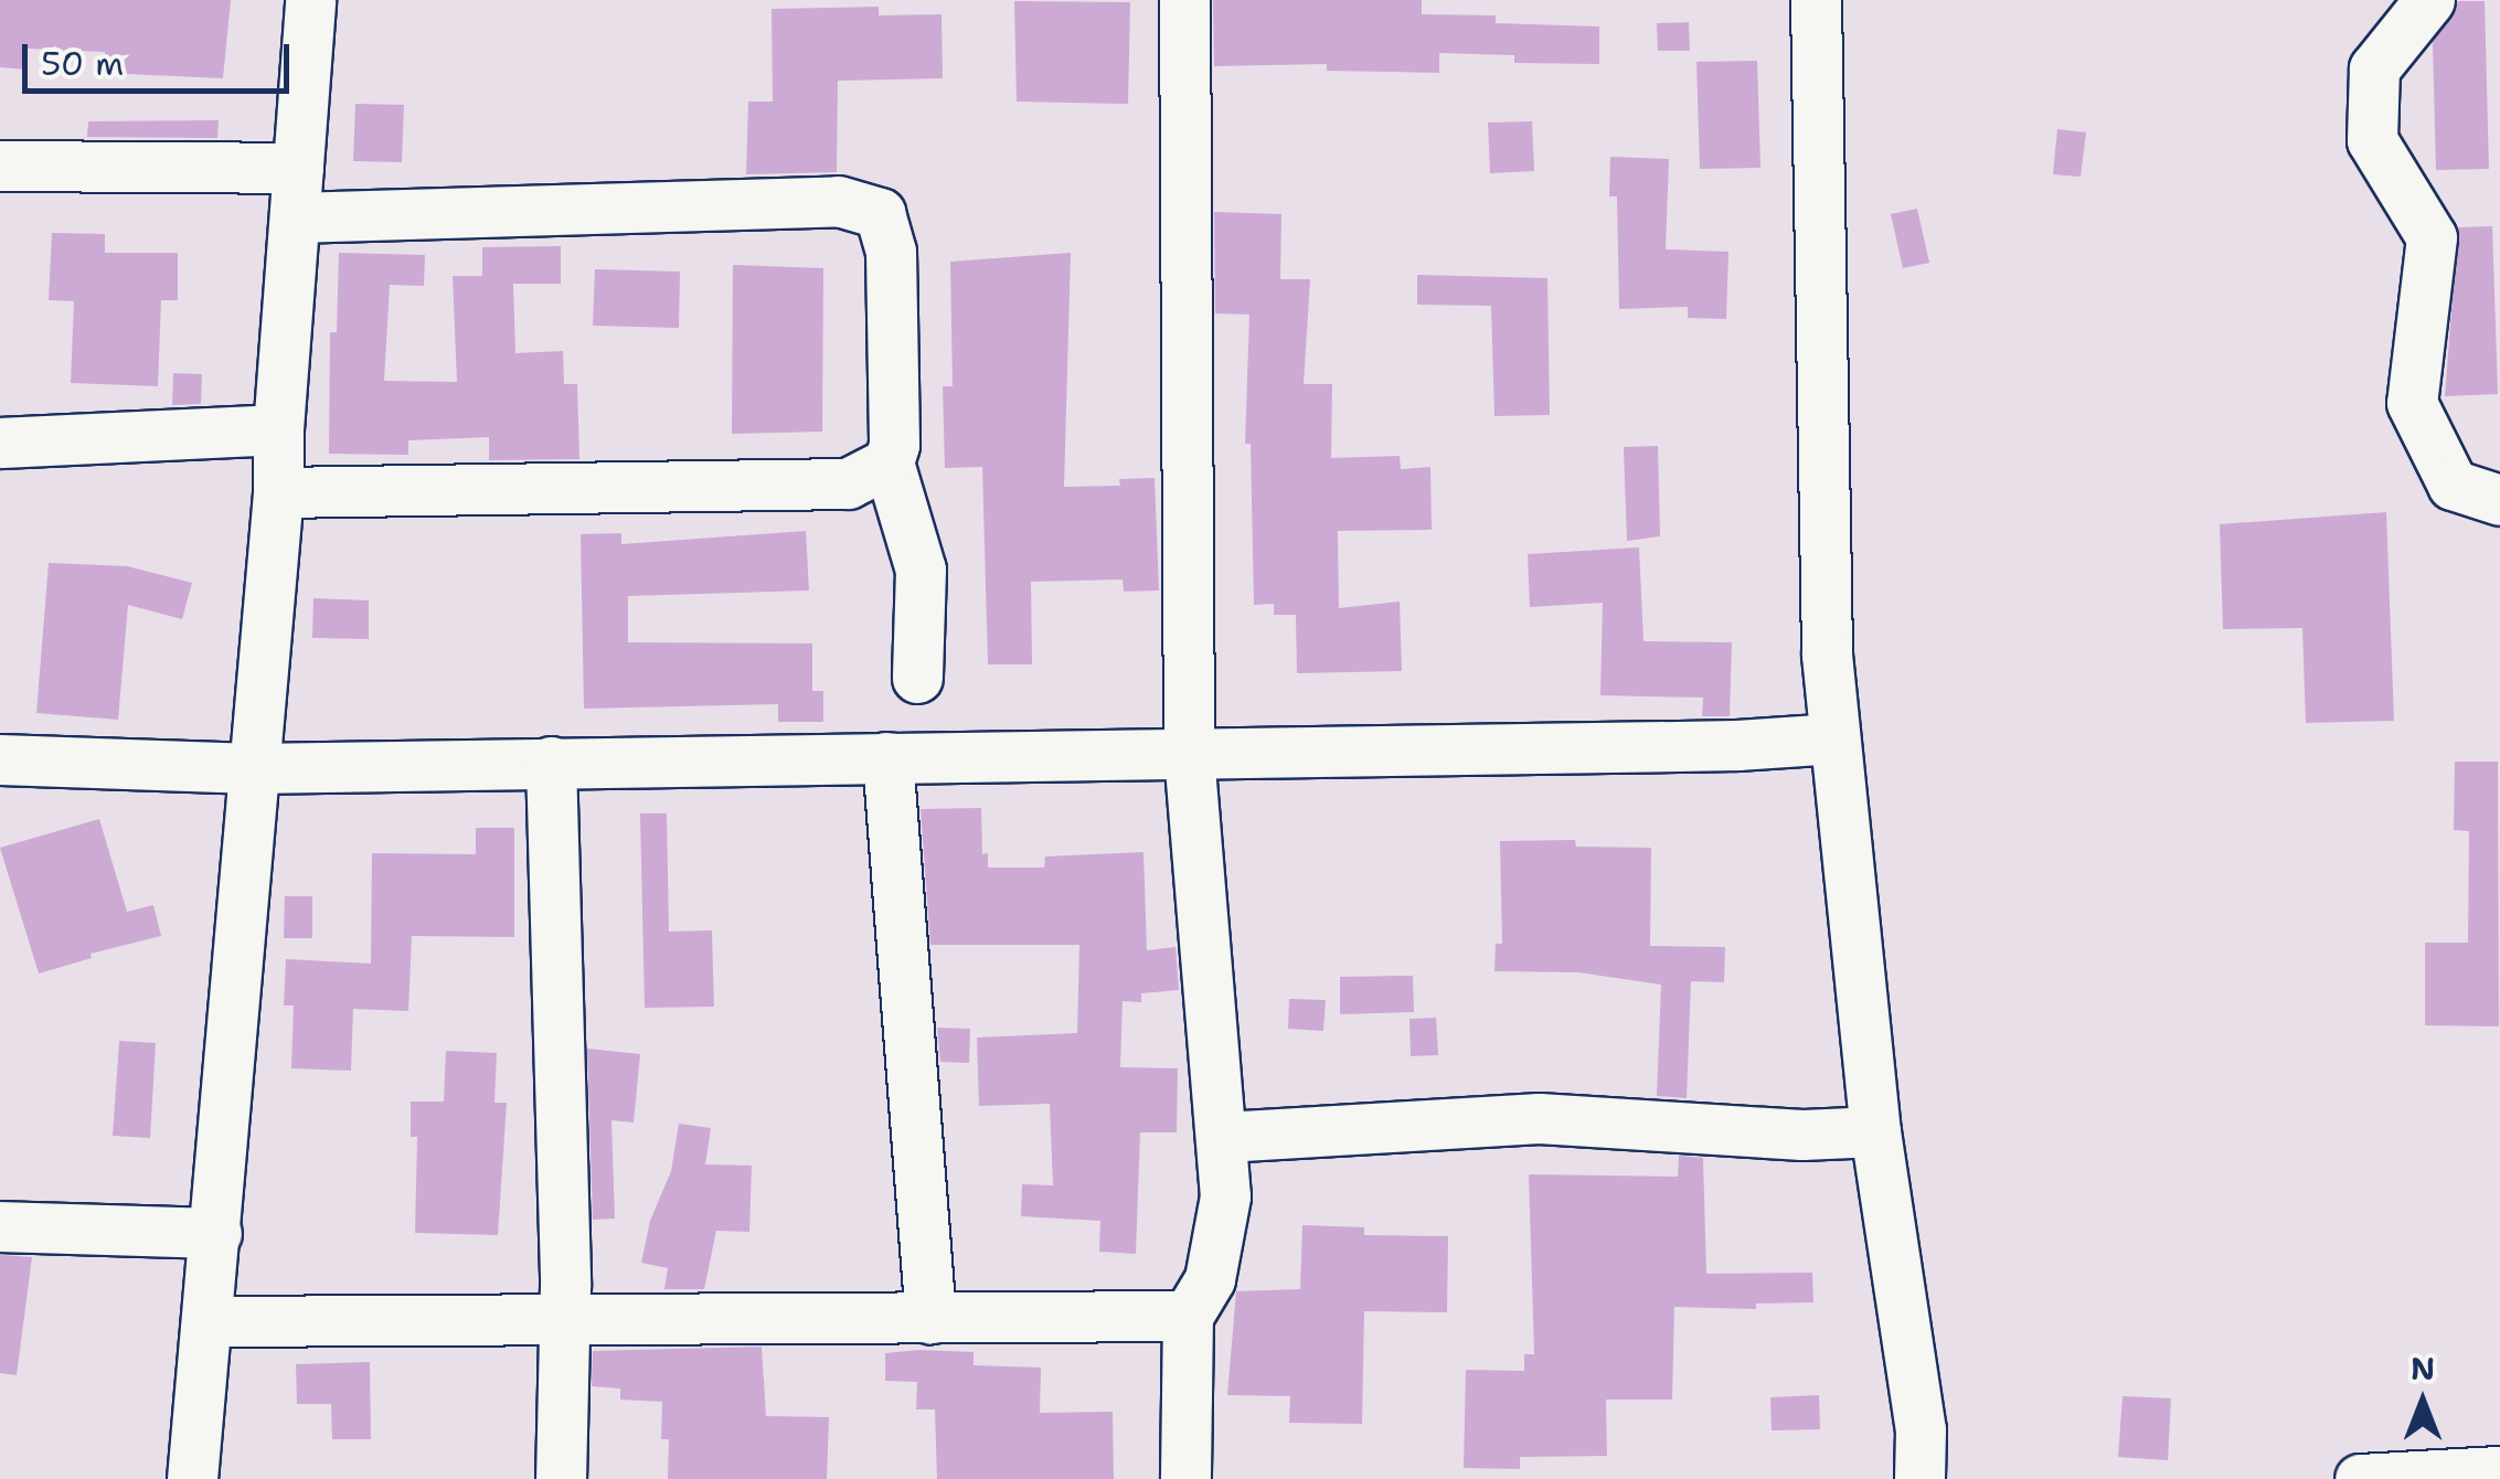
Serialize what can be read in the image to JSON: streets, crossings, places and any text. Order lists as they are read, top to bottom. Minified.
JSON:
{"scale_bar":"50 m","north":"top"}
